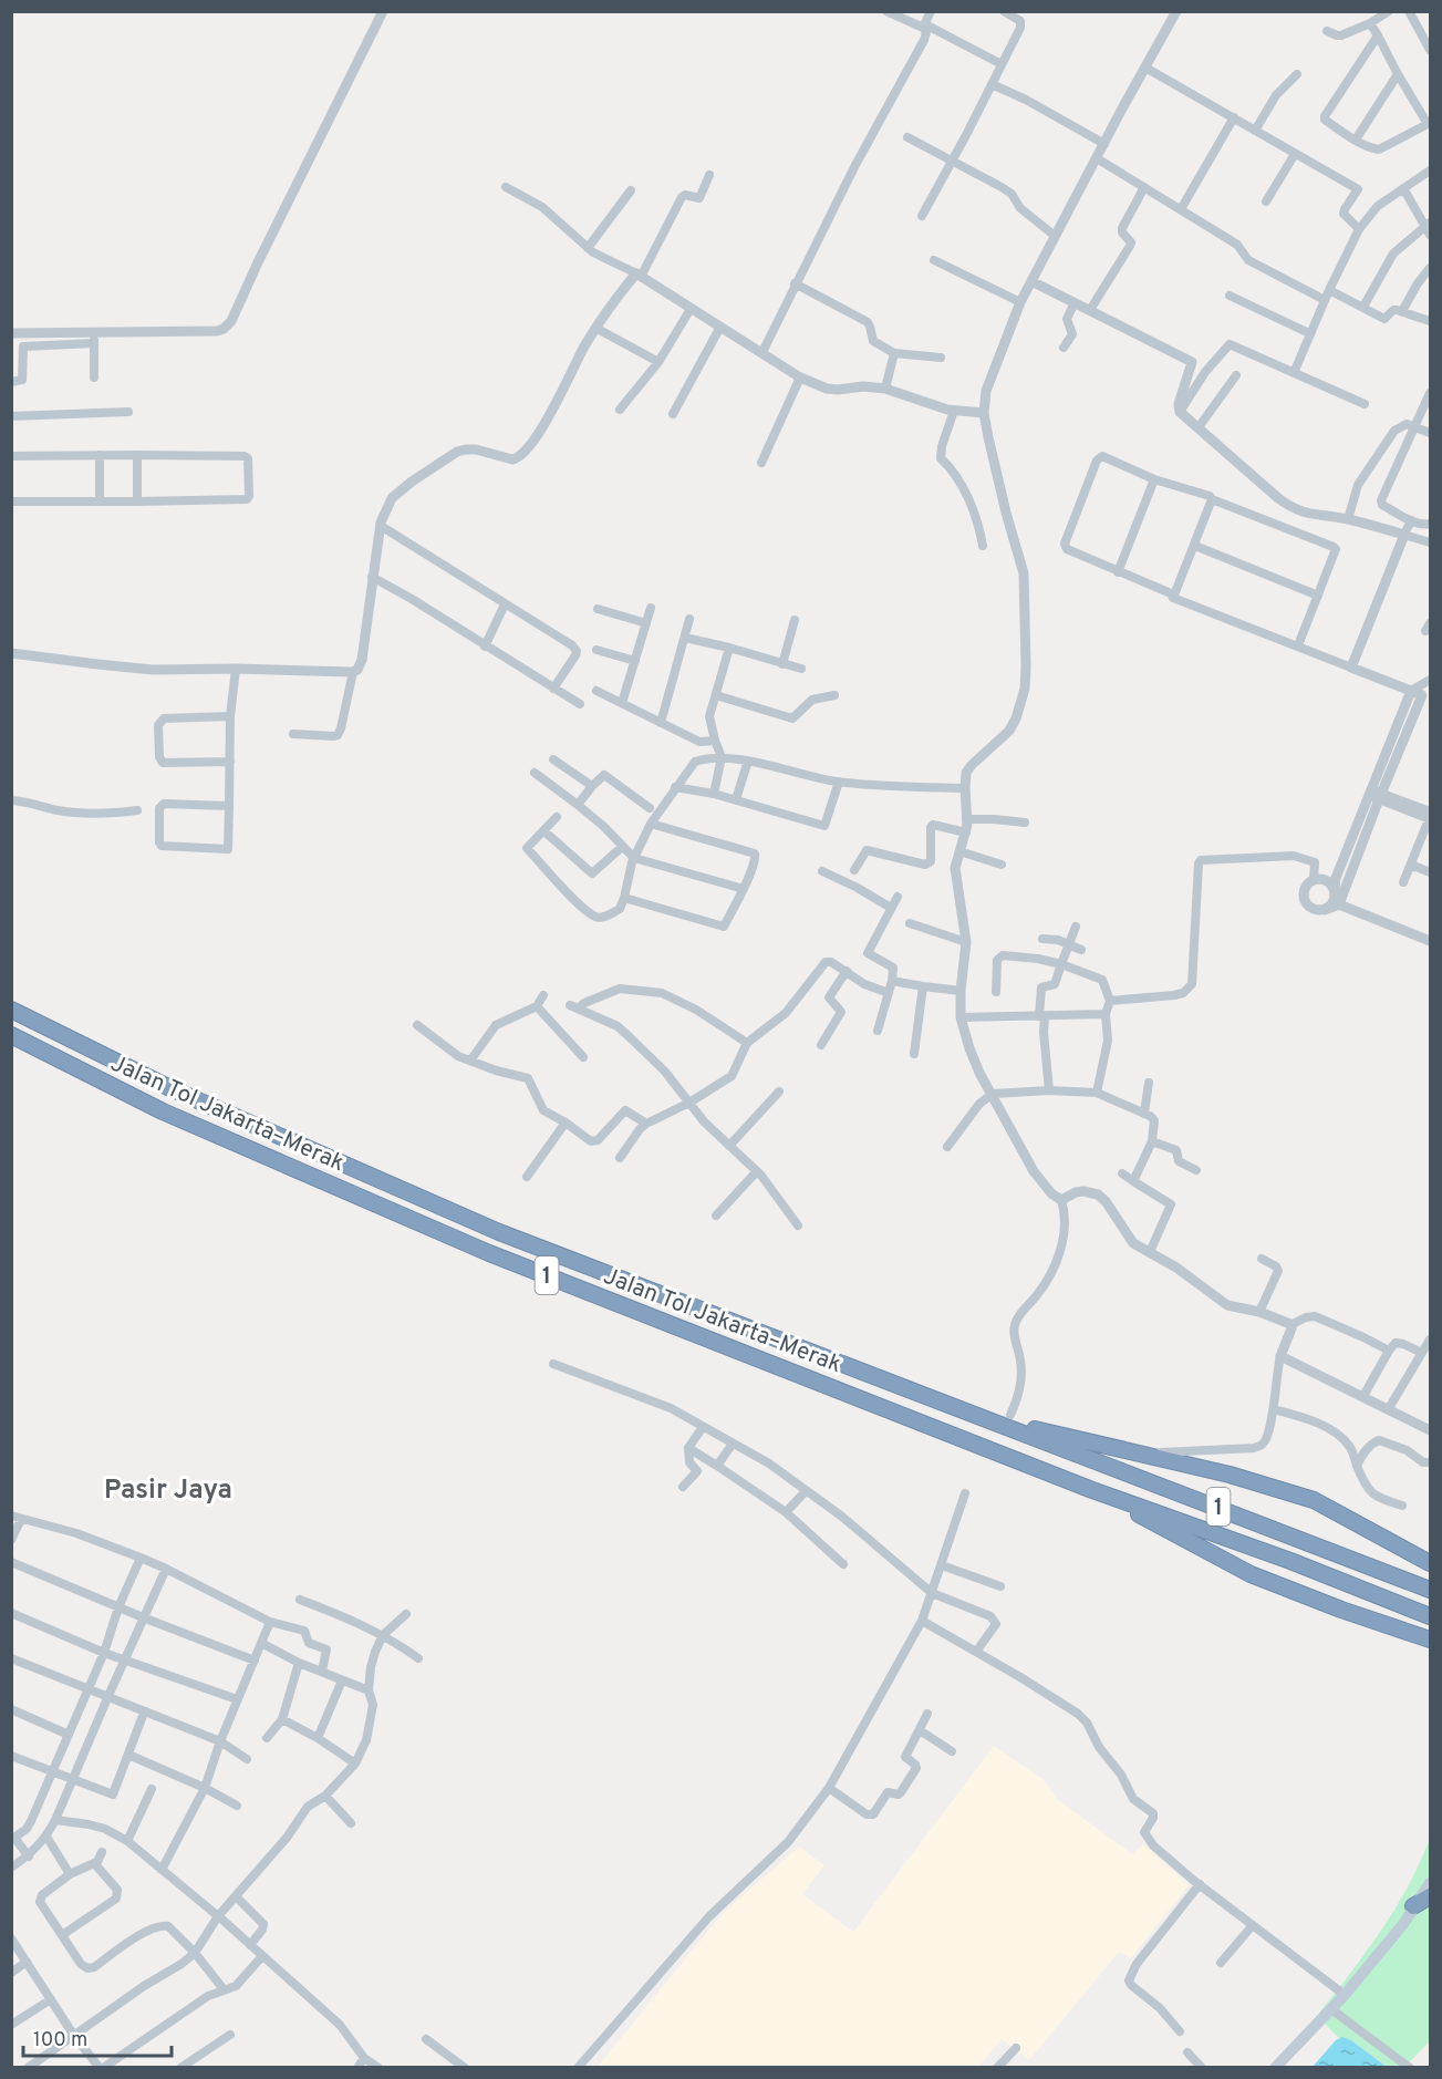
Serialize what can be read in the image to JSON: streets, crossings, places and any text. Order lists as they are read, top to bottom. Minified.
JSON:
{"streets":{"highway":["Jalan Tol Jakarta–Merak","1"]},"districts":["Pasir Jaya"],"scale_bar":"100 m"}
